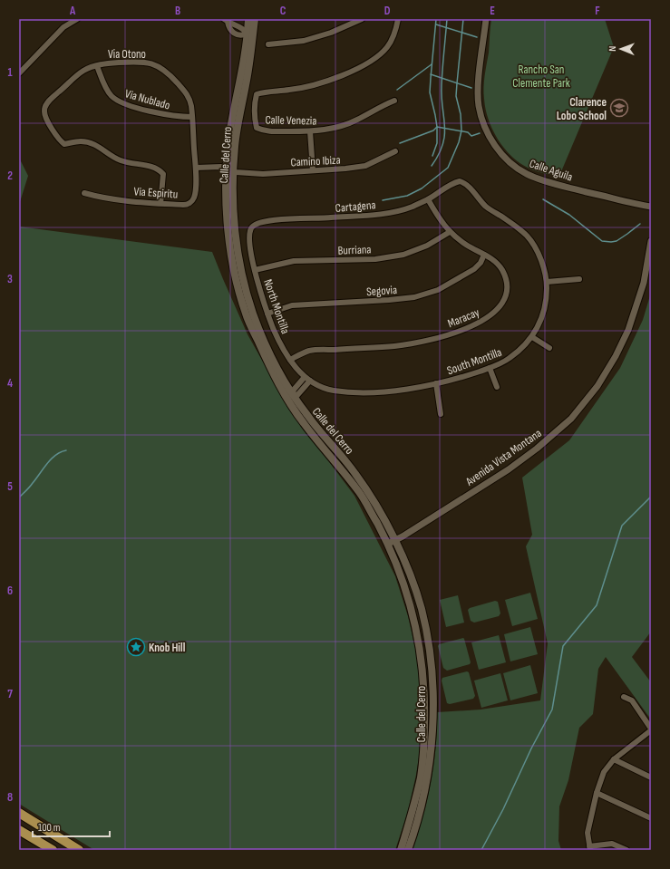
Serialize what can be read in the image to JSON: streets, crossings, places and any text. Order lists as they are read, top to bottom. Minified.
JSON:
{"streets":{"main road":["Calle del Cerro"],"street":["Via Otono","Via Nublado","Calle Venezia","Camino Ibiza","Calle Aguila","Via Espiritu","Cartagena","Burriana","Segovia","North Montilla","Maracay","South Montilla","Avenida Vista Montana"]},"crossings":[["Via Otono","Via Nublado"],["Via Otono","Camino Ibiza"],["Via Otono","Via Espiritu"],["Calle del Cerro","Camino Ibiza"],["Calle del Cerro","Avenida Vista Montana"],["Camino Ibiza","Via Espiritu"],["Cartagena","North Montilla"],["Cartagena","Maracay"],["Cartagena","South Montilla"],["Burriana","North Montilla"],["Burriana","Maracay"],["Segovia","North Montilla"],["Segovia","Maracay"],["North Montilla","Maracay"],["North Montilla","South Montilla"]],"parks":["Rancho San Clemente Park"],"places":{"school or university":["Clarence Lobo School"],"place":["Knob Hill"]},"scale_bar":"100 m","north":"left","grid":{"columns":["A","B","C","D","E","F"],"rows":["1","2","3","4","5","6","7","8"]}}
